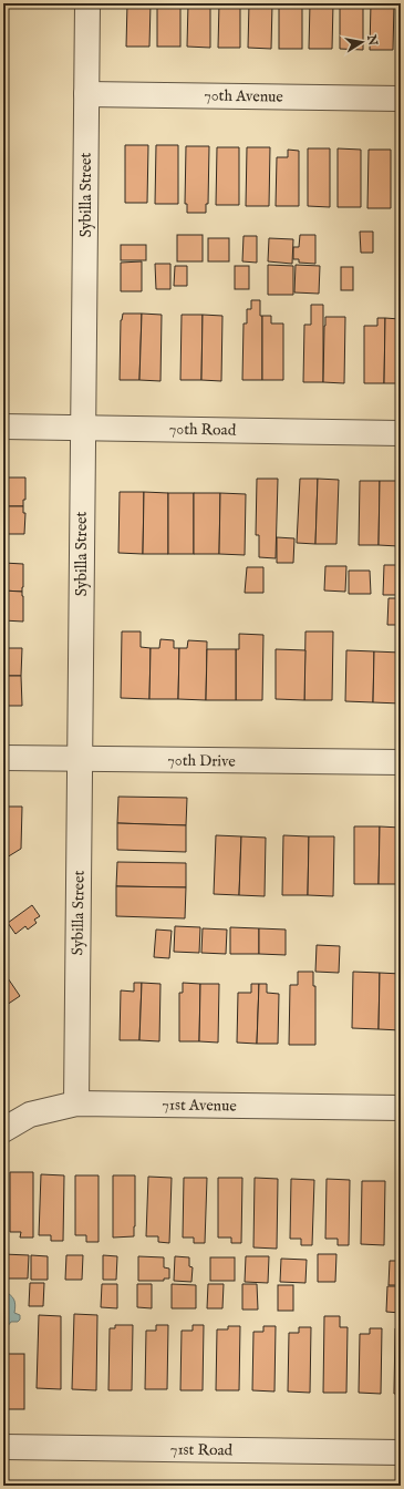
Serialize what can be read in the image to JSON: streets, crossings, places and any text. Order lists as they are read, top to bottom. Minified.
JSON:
{"streets":{"street":["70th Avenue","Sybilla Street","70th Road","70th Drive","71st Avenue","71st Road"]},"crossings":[["70th Avenue","Sybilla Street"],["Sybilla Street","70th Road"],["Sybilla Street","70th Drive"],["Sybilla Street","71st Avenue"]],"north":"right"}
